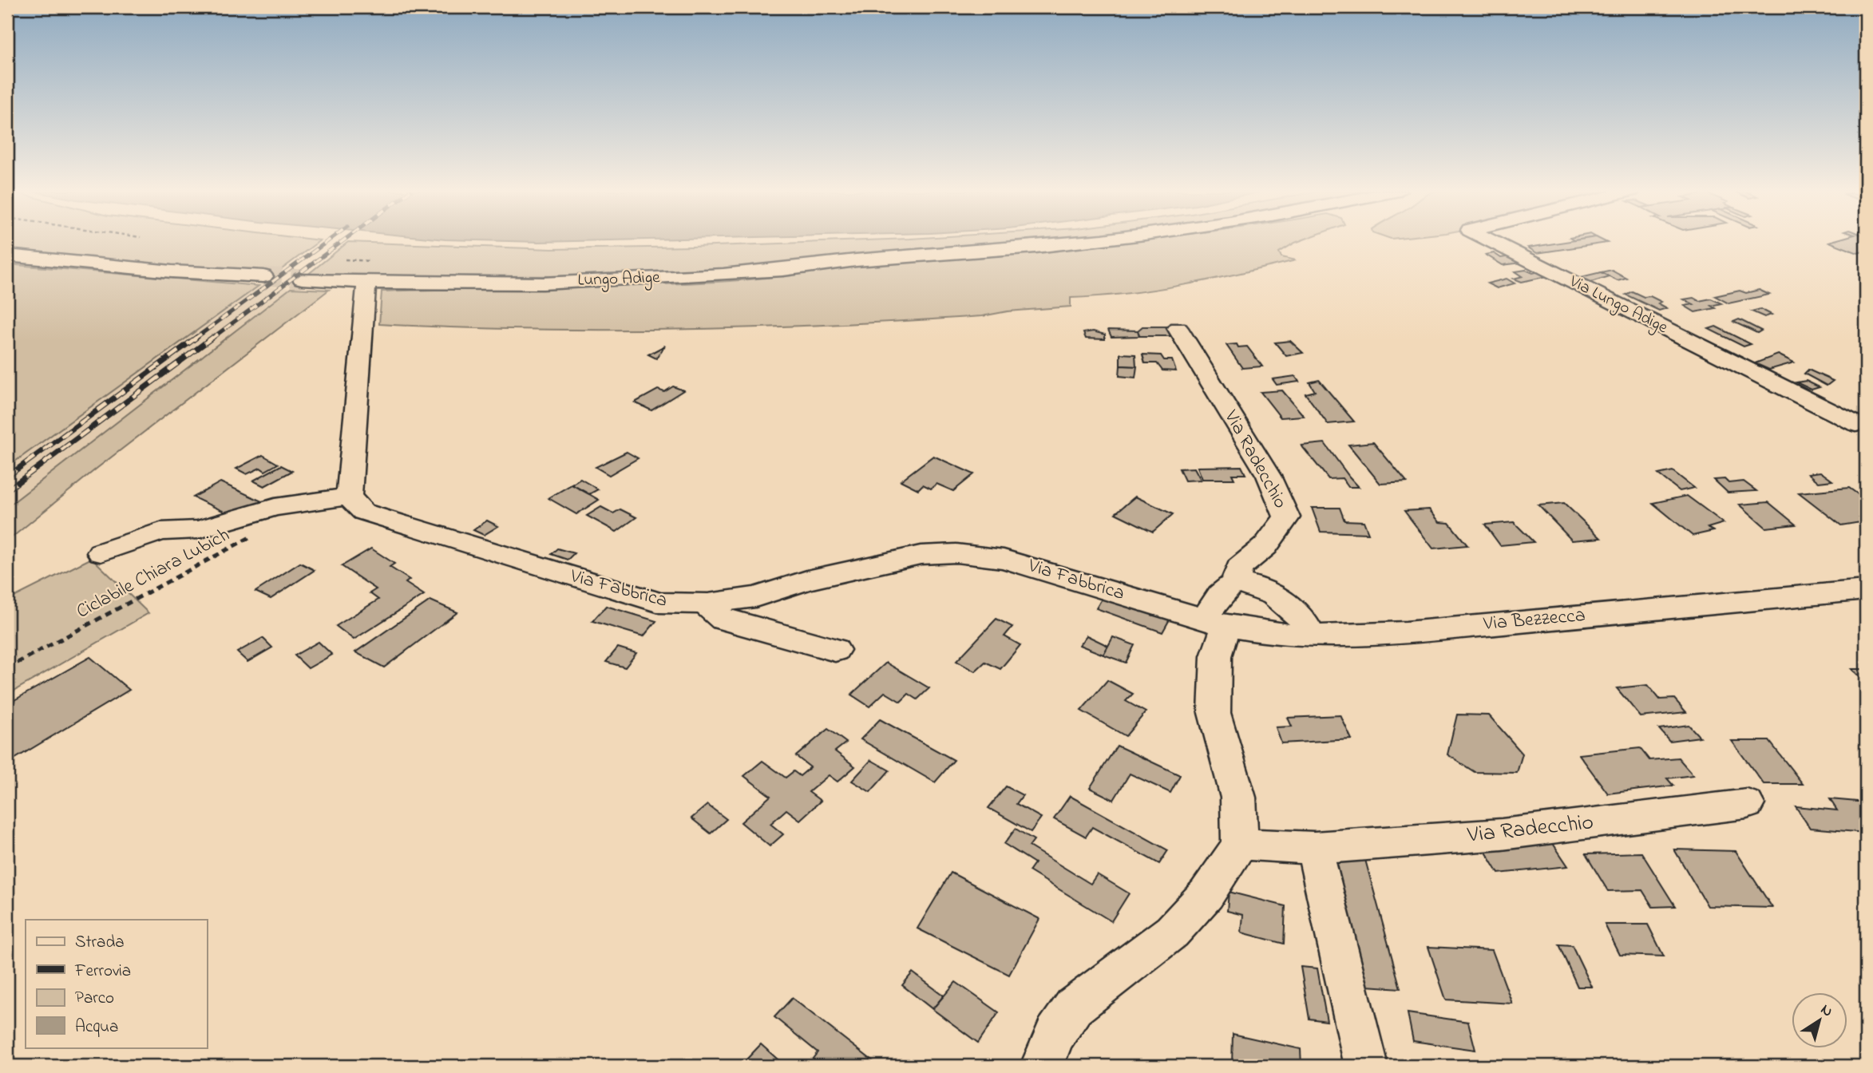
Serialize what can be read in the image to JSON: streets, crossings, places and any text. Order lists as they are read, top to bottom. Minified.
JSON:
{"streets":{"street":["Lungo Adige","Via Lungo Adige","Via Radecchio","Via Fabbrica","Via Bezzecca"],"path":["Ciclabile Chiara Lubich"]},"crossings":[["Via Radecchio","Via Fabbrica"],["Via Radecchio","Via Bezzecca"],["Via Fabbrica","Via Bezzecca"]],"legend":["Strada","Ferrovia","Parco","Acqua"],"north":"top right"}
